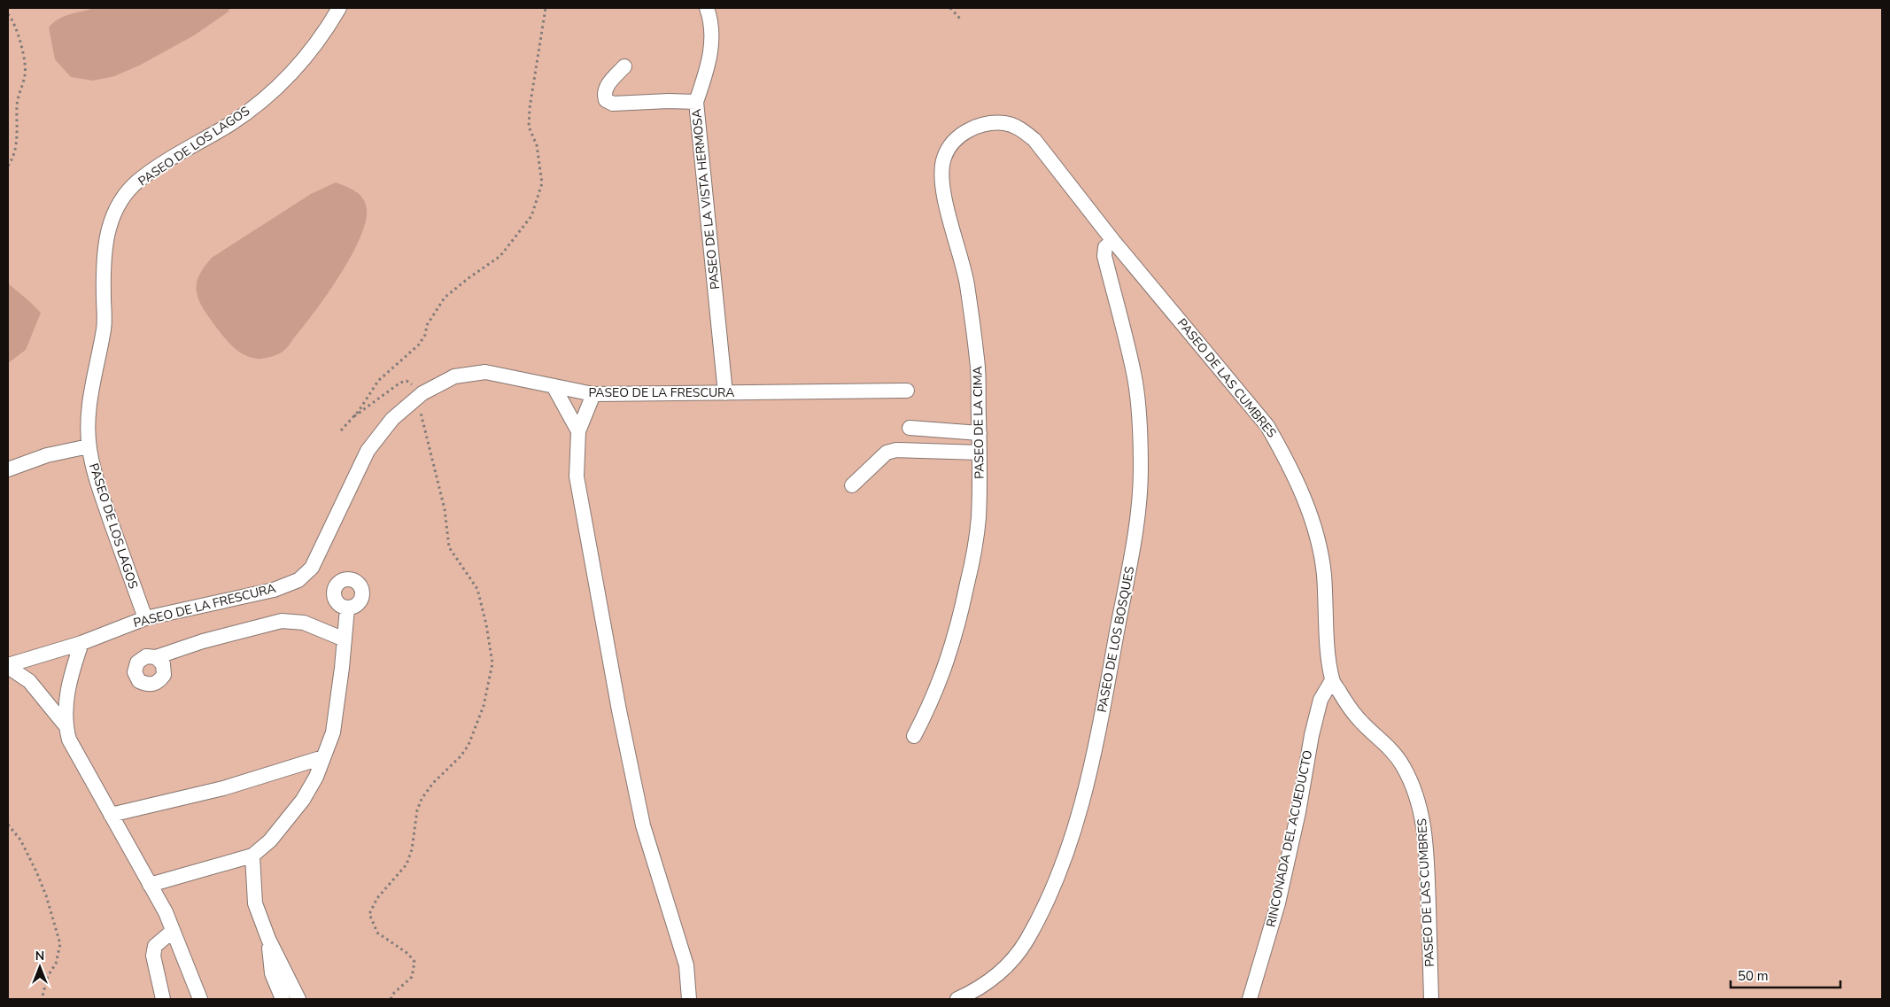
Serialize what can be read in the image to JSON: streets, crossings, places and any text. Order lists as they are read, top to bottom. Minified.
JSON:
{"streets":{"street":["PASEO DE LOS LAGOS","PASEO DE LA VISTA HERMOSA","PASEO DE LAS CUMBRES","PASEO DE LA FRESCURA","PASEO DE LA CIMA","PASEO DE LOS BOSQUES","RINCONADA DEL ACUEDUCTO"]},"crossings":[["PASEO DE LOS LAGOS","PASEO DE LA FRESCURA"],["PASEO DE LA VISTA HERMOSA","PASEO DE LA FRESCURA"],["PASEO DE LAS CUMBRES","PASEO DE LA CIMA"],["PASEO DE LAS CUMBRES","PASEO DE LOS BOSQUES"],["PASEO DE LAS CUMBRES","RINCONADA DEL ACUEDUCTO"]],"scale_bar":"50 m","north":"top"}
